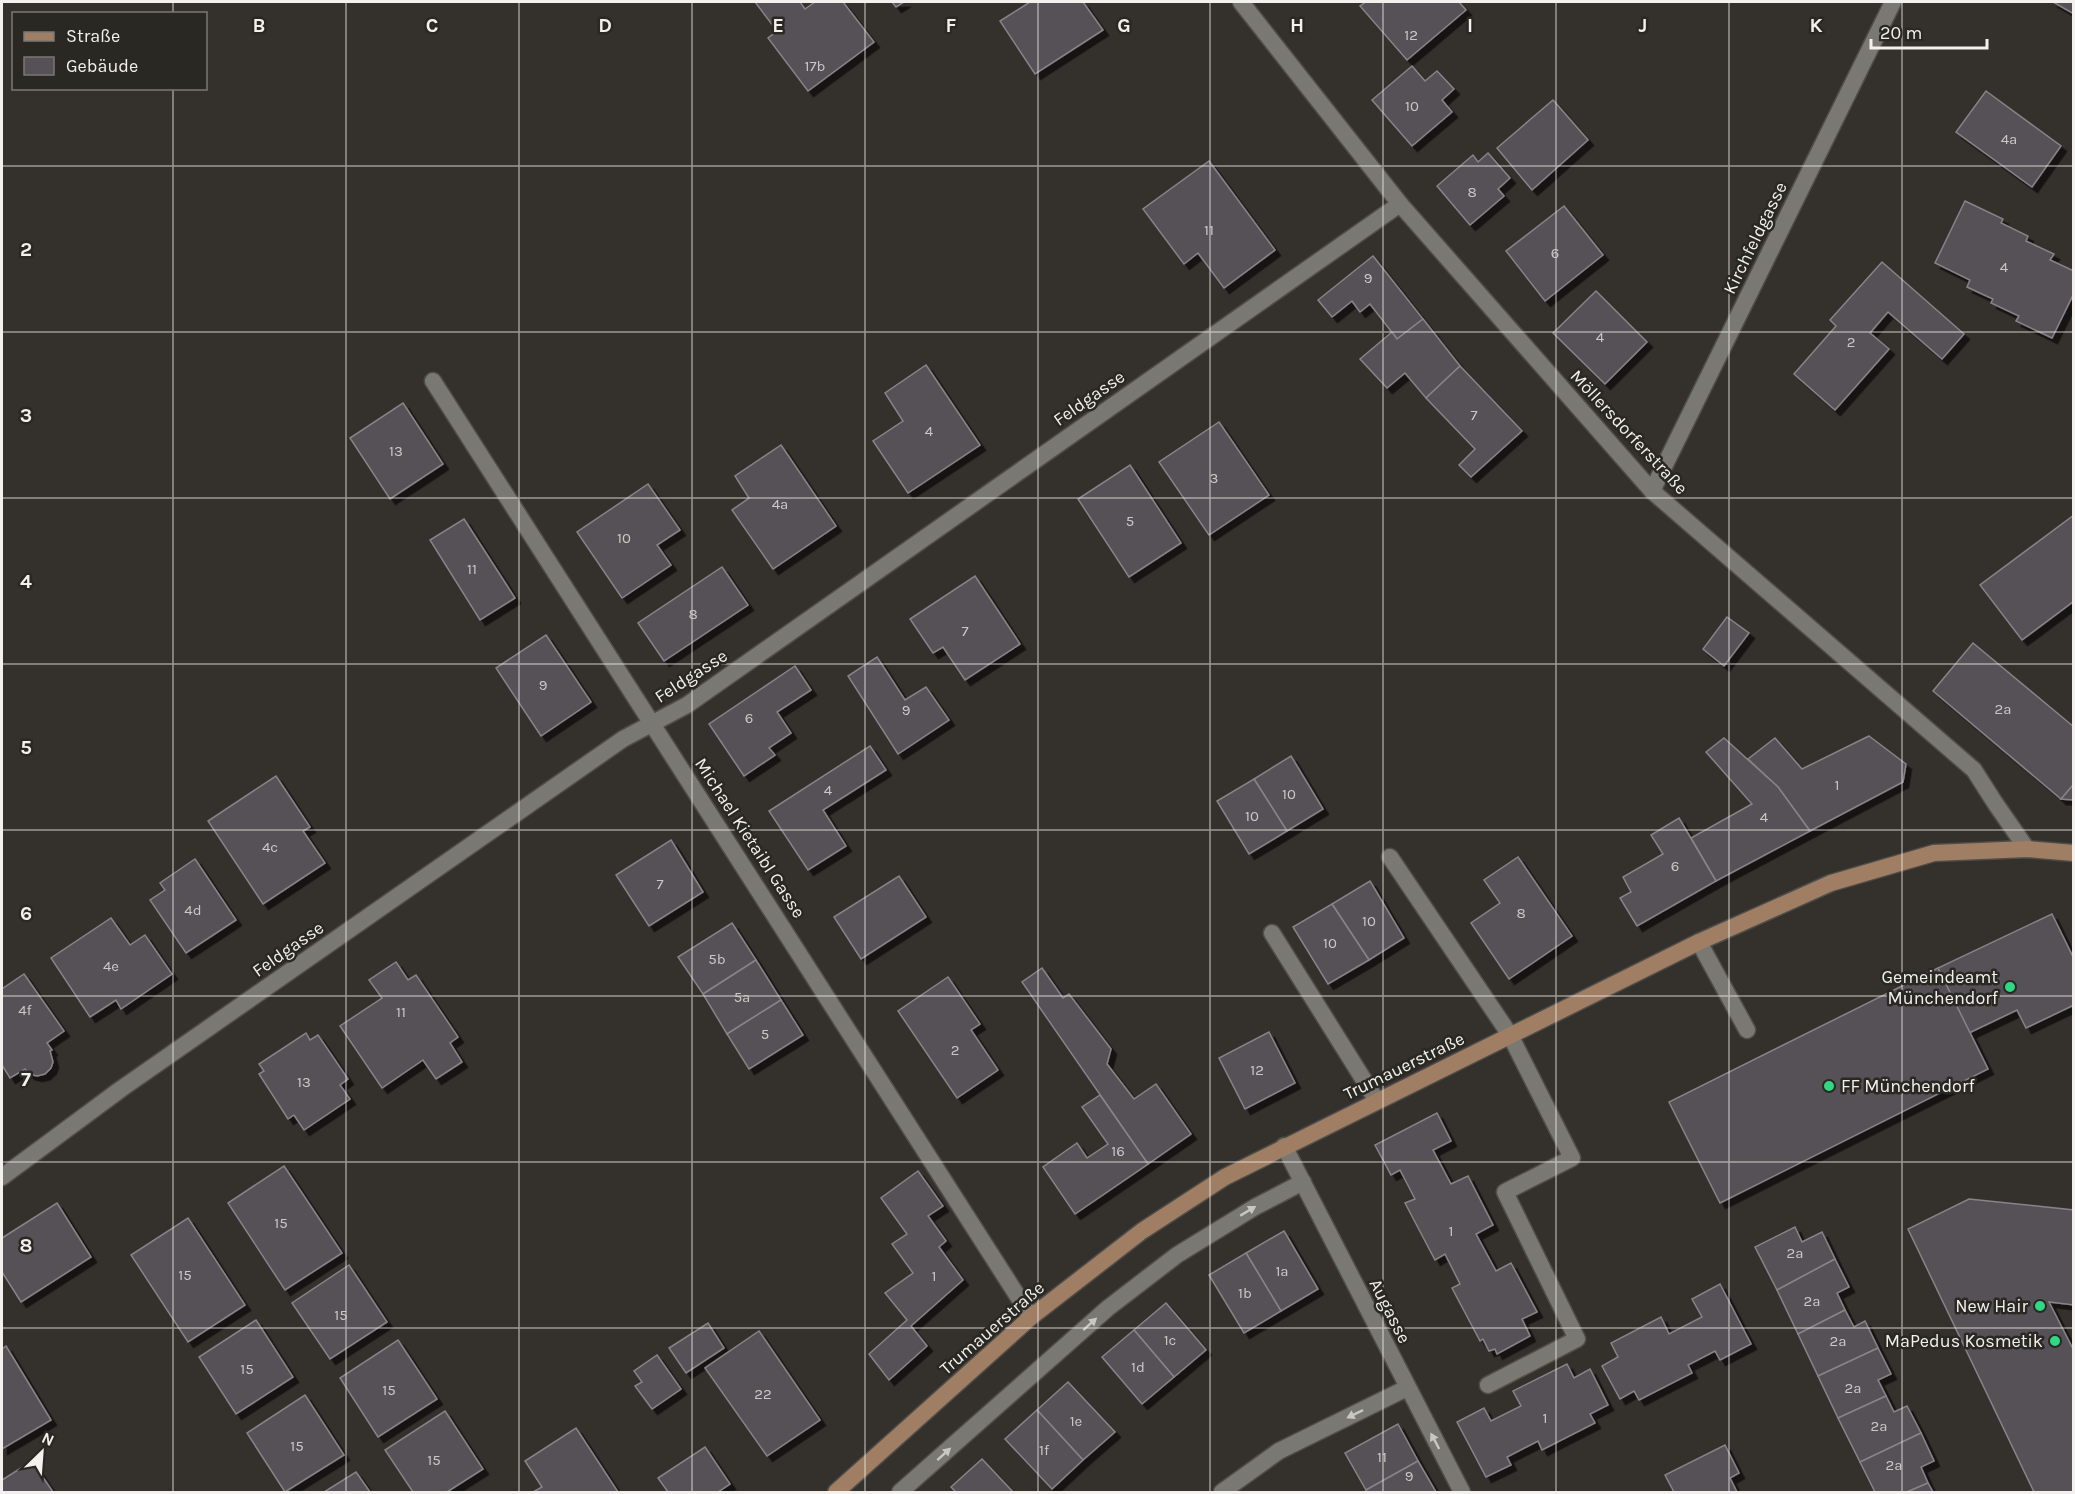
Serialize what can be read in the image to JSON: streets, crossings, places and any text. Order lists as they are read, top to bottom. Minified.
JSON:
{"streets":{"main road":["Trumauerstraße"],"street":["Kirchfeldgasse","Feldgasse","Möllersdorferstraße","Michael Kietaibl Gasse","Augasse"]},"crossings":[["Kirchfeldgasse","Möllersdorferstraße"],["Feldgasse","Möllersdorferstraße"],["Feldgasse","Michael Kietaibl Gasse"],["Möllersdorferstraße","Trumauerstraße"],["Michael Kietaibl Gasse","Trumauerstraße"],["Trumauerstraße","Augasse"]],"places":["Gemeindeamt Münchendorf","FF Münchendorf","New Hair","MaPedus Kosmetik"],"house_numbers":["12","17b","10","4a","8","11","6","4","9","4","2","7","4","13","3","4a","5","10","11","8","7","9","2a","9","6","1","4","10","10","4","4c","6","7","4d","8","10","10","5b","4e","5a","4f","11","5","2","12","13","16","15","1","2a","1a","15","1","1b","2a","15","1c","2a","1d","15","2a","15","22","1","1e","2a","15","1f","11","15","2a","9"],"legend":["Straße","Gebäude"],"scale_bar":"20 m","north":"top right","grid":{"columns":["B","C","D","E","F","G","H","I","J","K"],"rows":["2","3","4","5","6","7","8"]}}
